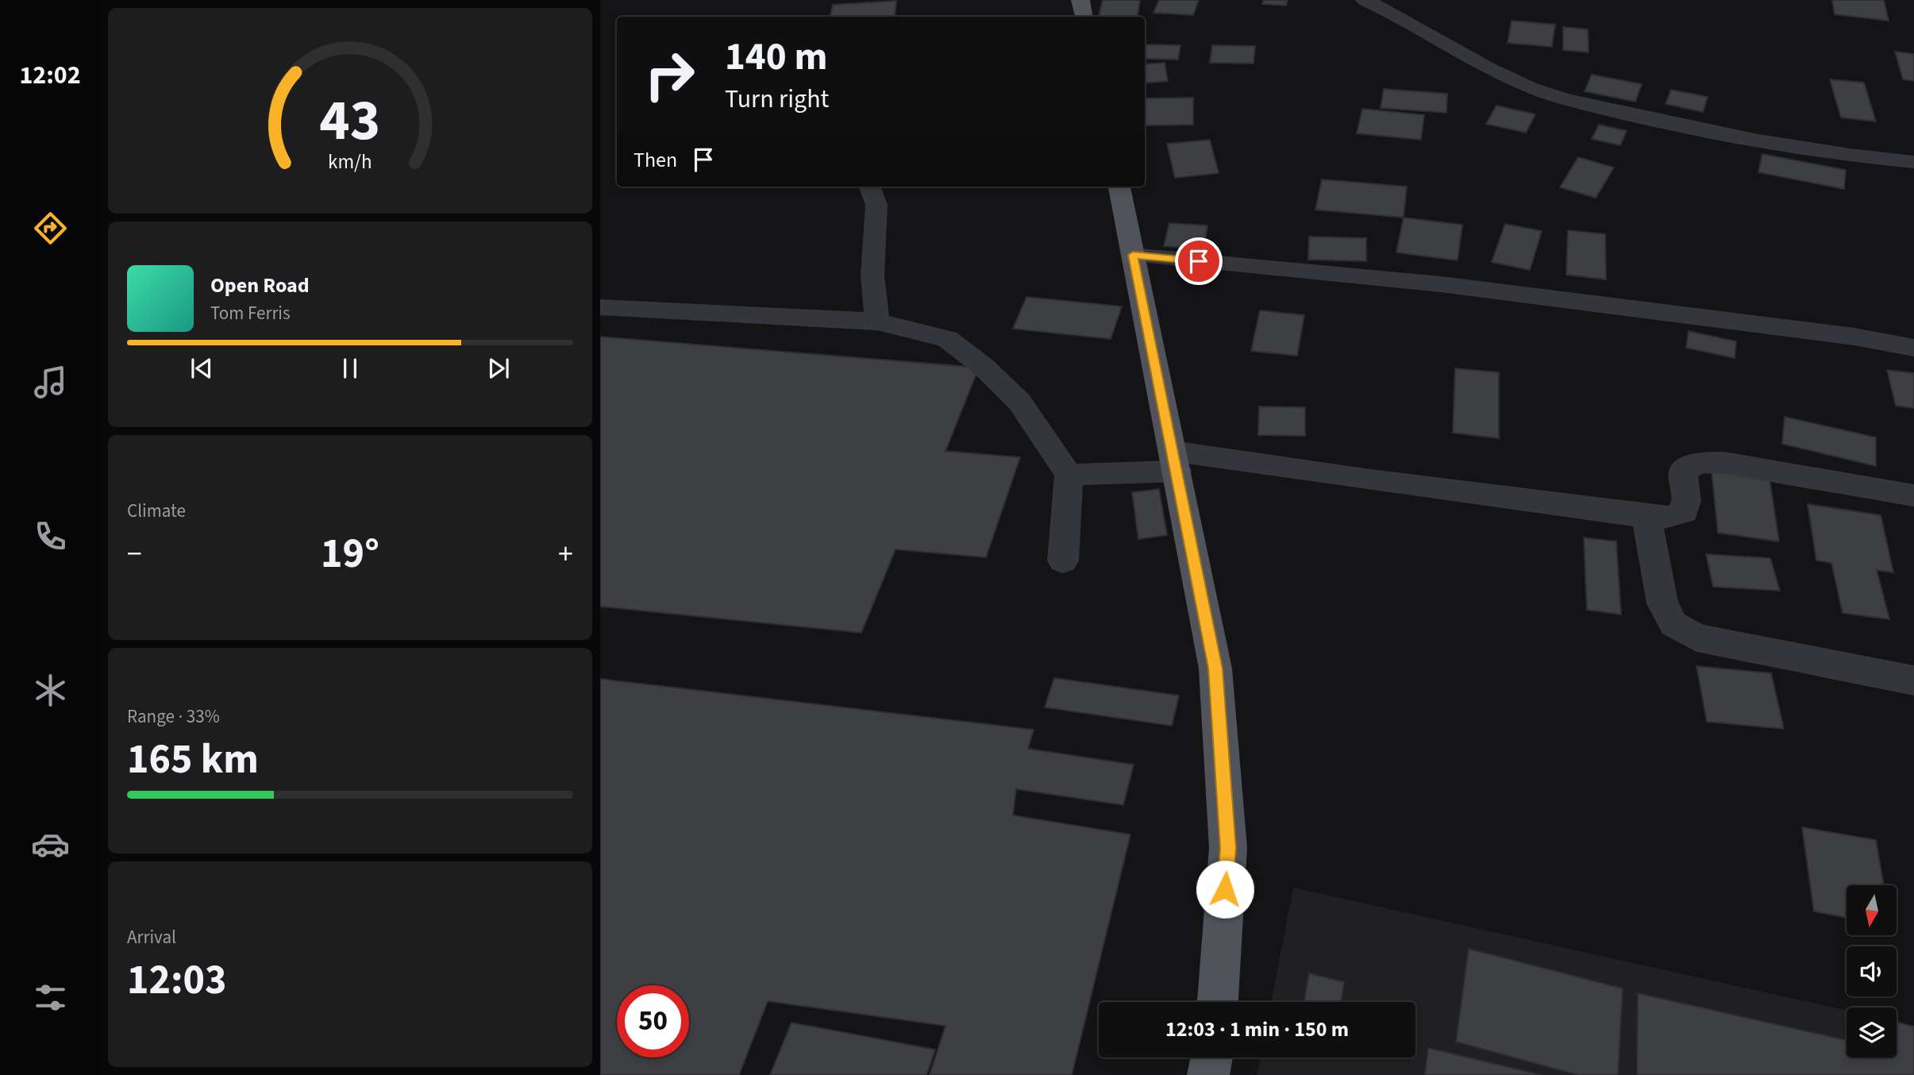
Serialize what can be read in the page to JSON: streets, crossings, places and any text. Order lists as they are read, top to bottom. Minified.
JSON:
{"north":"bottom","page":{"tabs":"12:02","turn":["140 m","Turn right"],"then":"Then","song":["Open Road","Tom Ferris"],"tile":["Climate",["Range · 33%","165 km"],["Arrival","12:03"]],"heat":["−","19°","+"],"limit":"50","trip":"12:03 · 1 min · 150 m","gauge":["43","km/h"]}}
